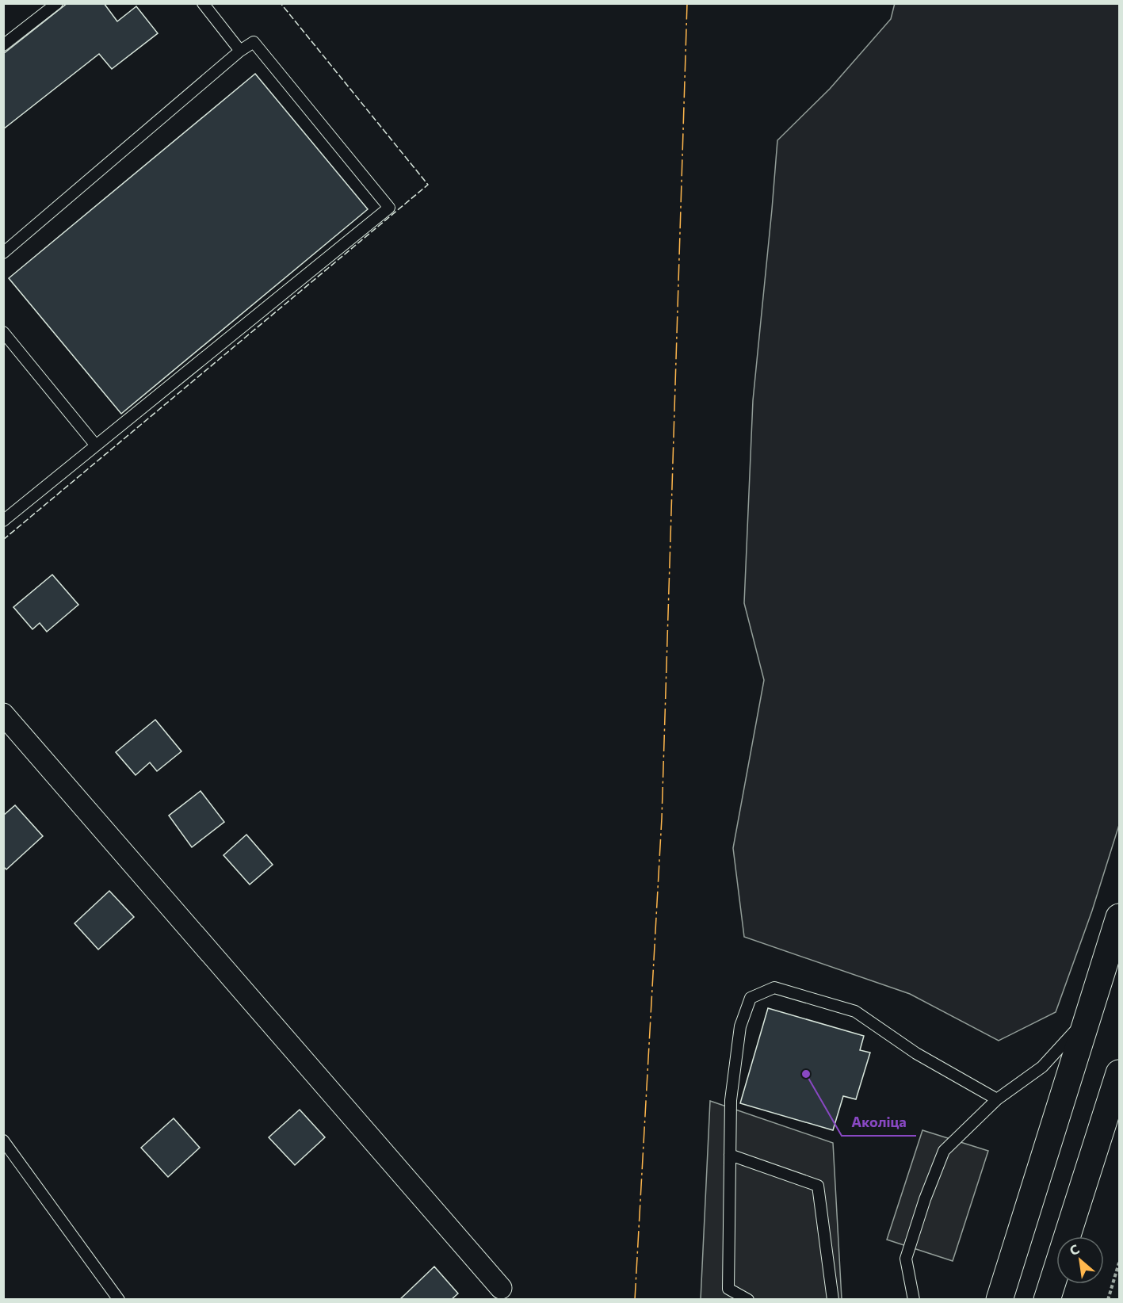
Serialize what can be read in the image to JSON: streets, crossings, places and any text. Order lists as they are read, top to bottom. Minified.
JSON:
{"places":["Аколіца"],"north":"top left"}
